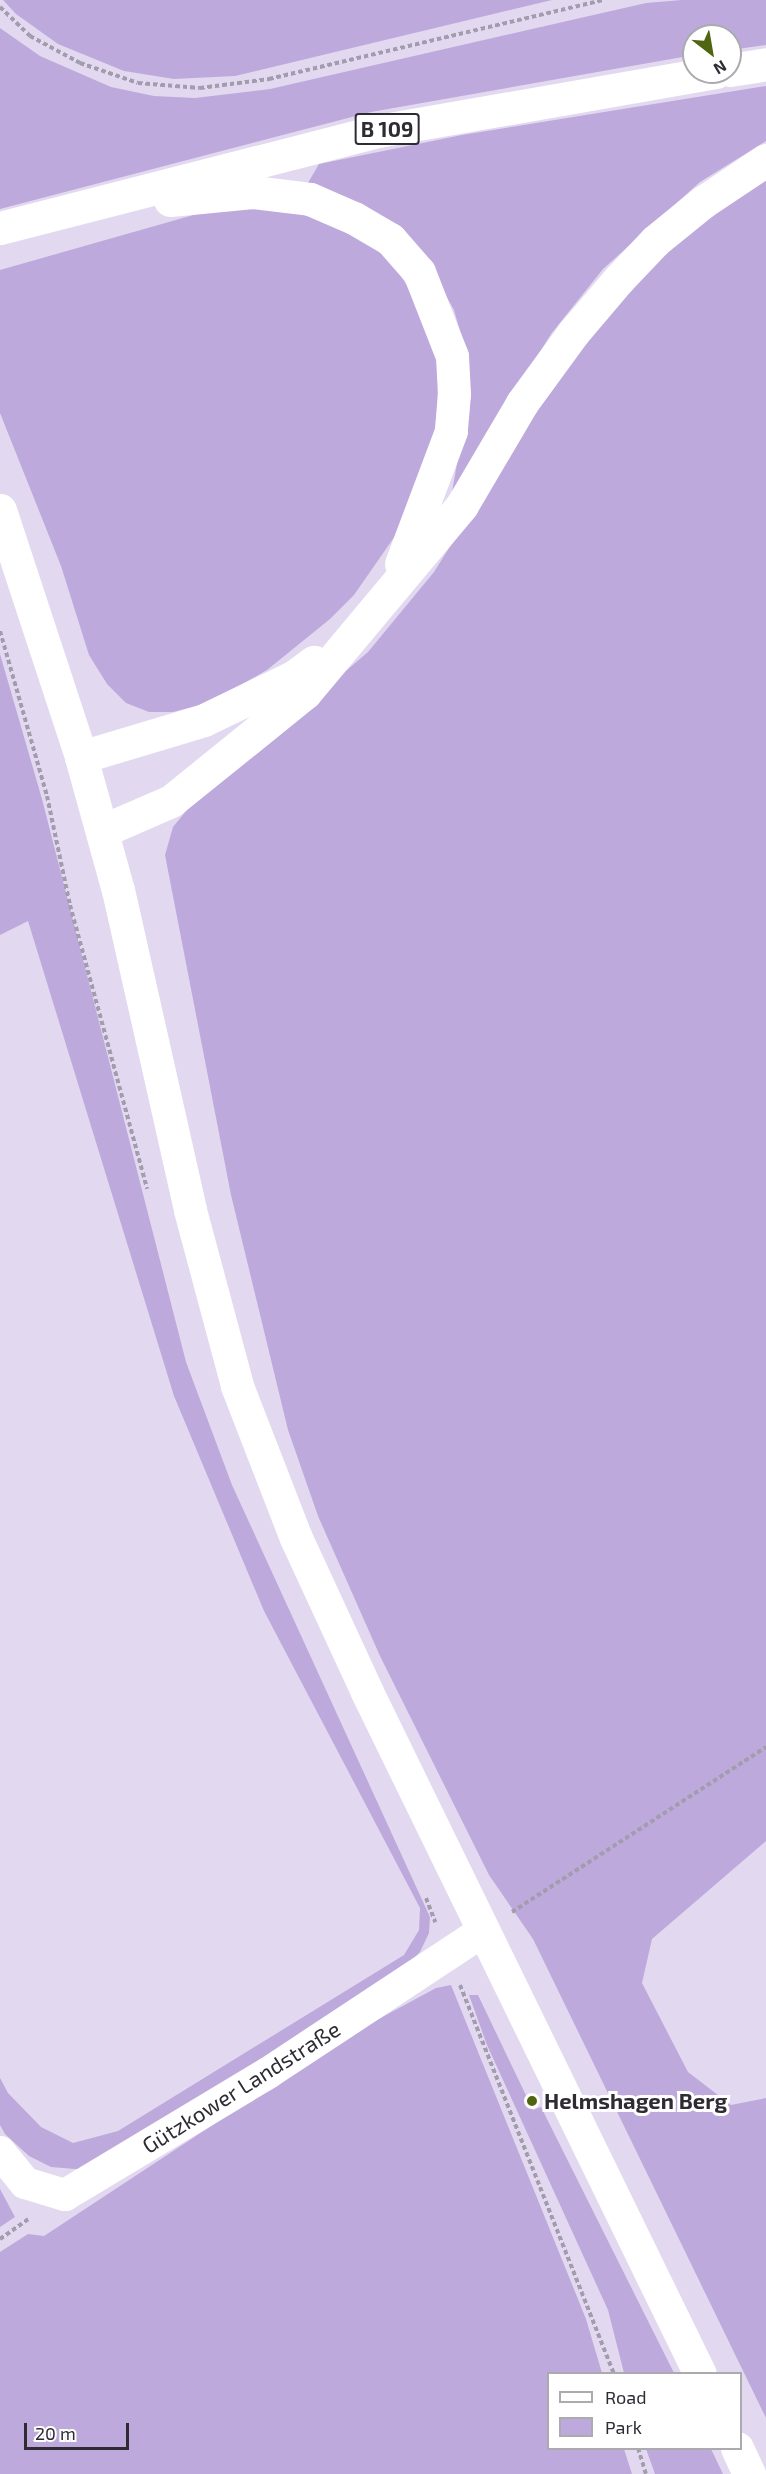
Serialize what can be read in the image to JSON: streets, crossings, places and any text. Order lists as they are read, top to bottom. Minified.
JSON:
{"streets":{"main road":["B 109"],"street":["Gützkower Landstraße"]},"places":["Helmshagen Berg"],"legend":["Road","Park"],"scale_bar":"20 m","north":"bottom right"}
